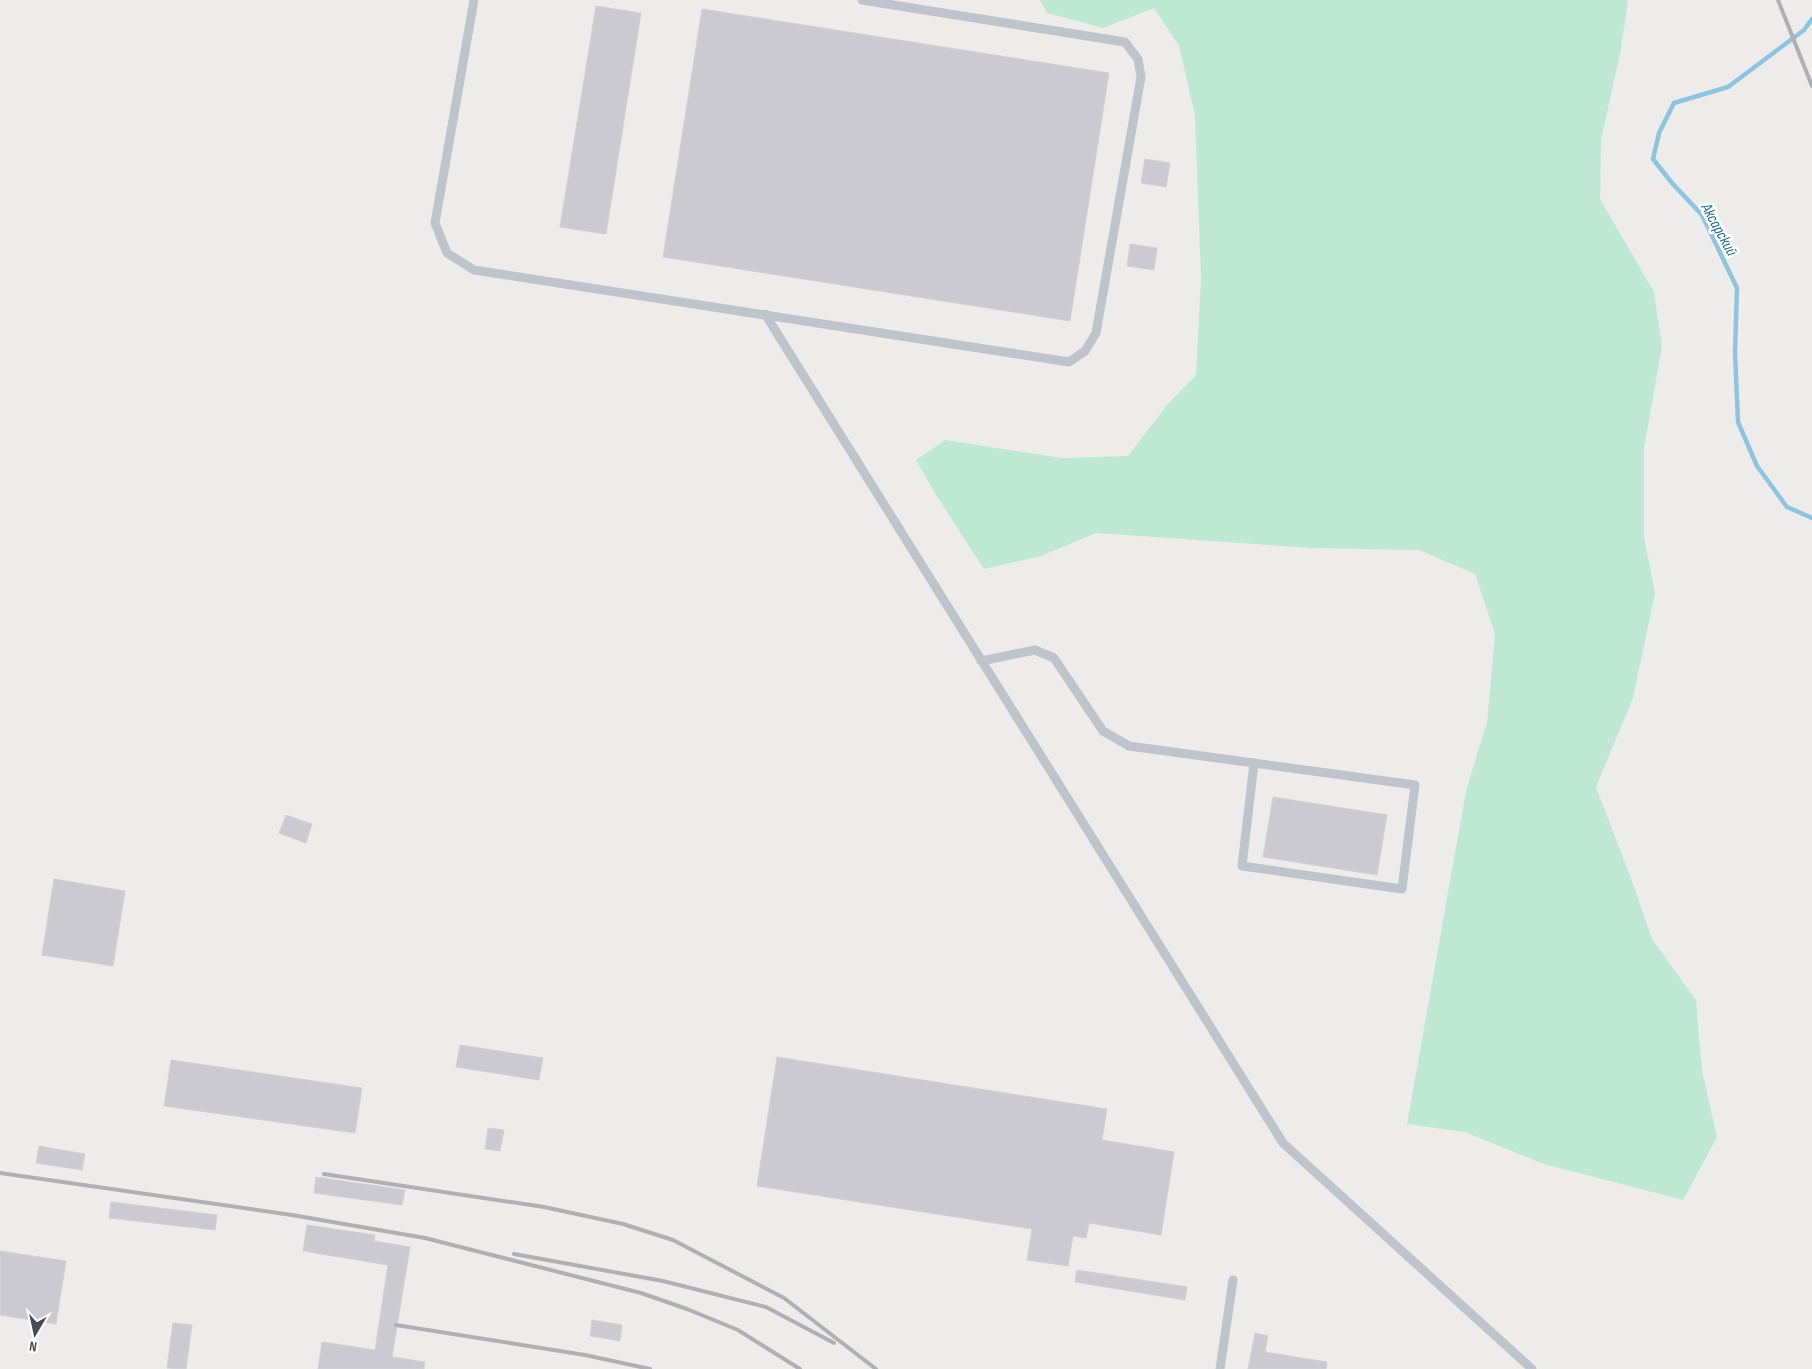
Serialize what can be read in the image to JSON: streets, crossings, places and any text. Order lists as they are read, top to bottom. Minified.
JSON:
{"water":["Аксарский"],"north":"bottom"}
